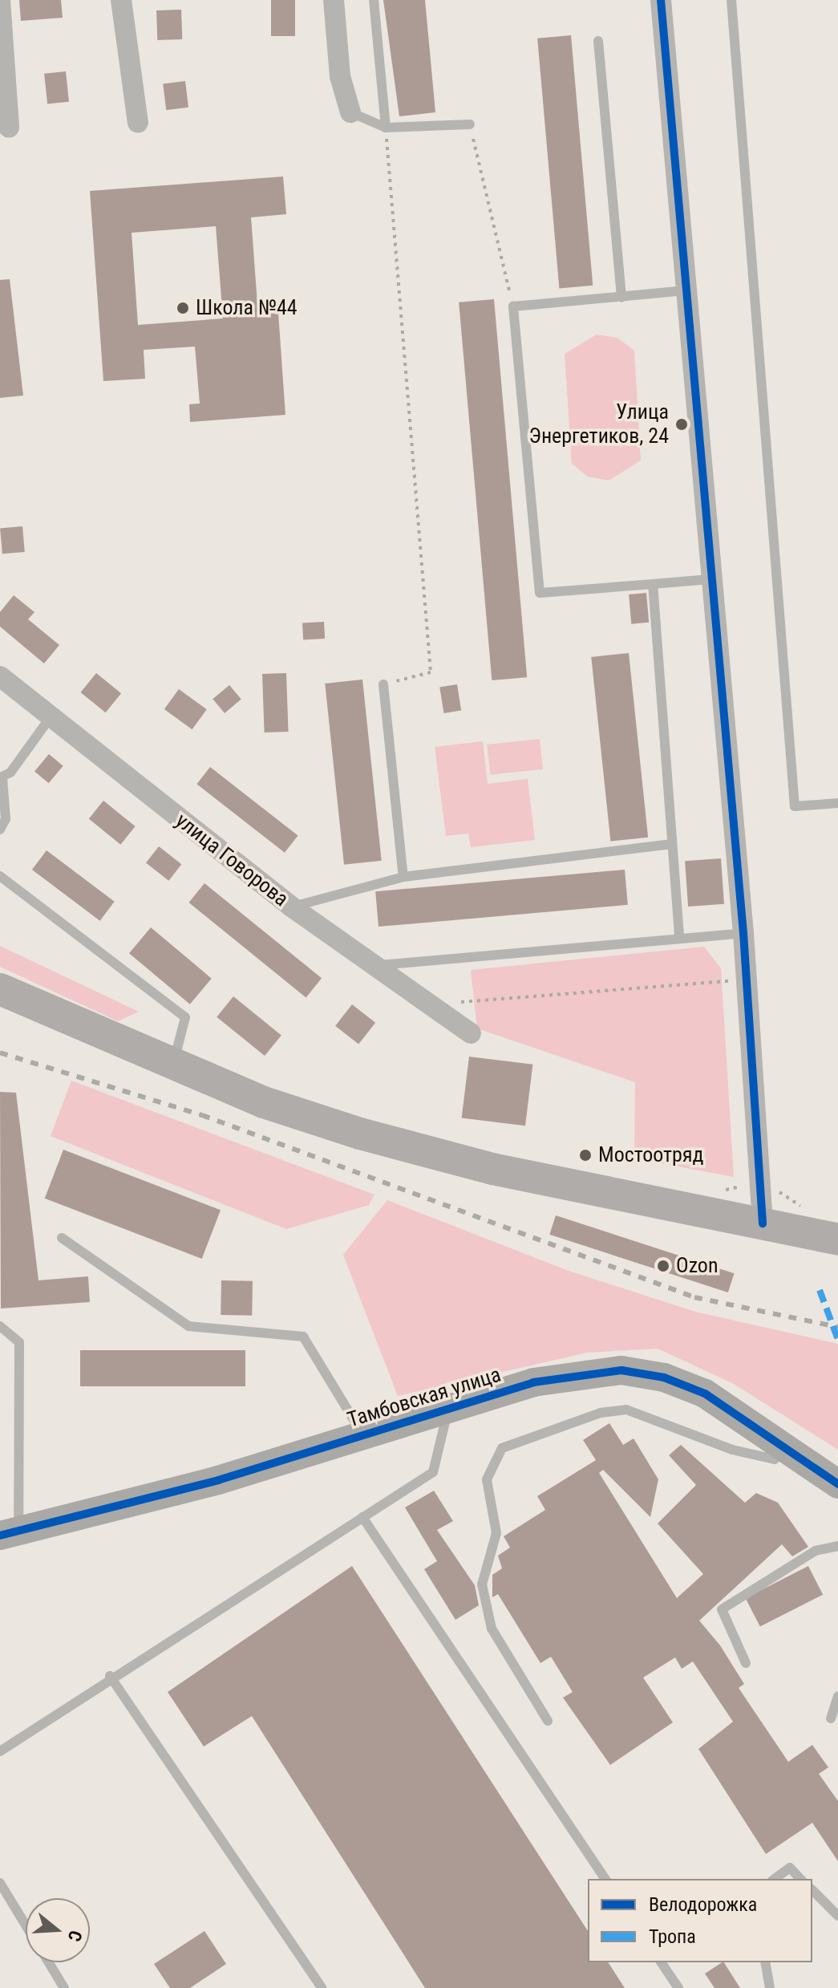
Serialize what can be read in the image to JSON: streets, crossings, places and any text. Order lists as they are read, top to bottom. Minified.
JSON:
{"streets":{"street":["улица Говорова","Тамбовская улица"]},"places":["Школа №44","Улица Энергетиков, 24","Мостоотряд","Ozon"],"legend":["Велодорожка","Тропа"],"north":"right"}
